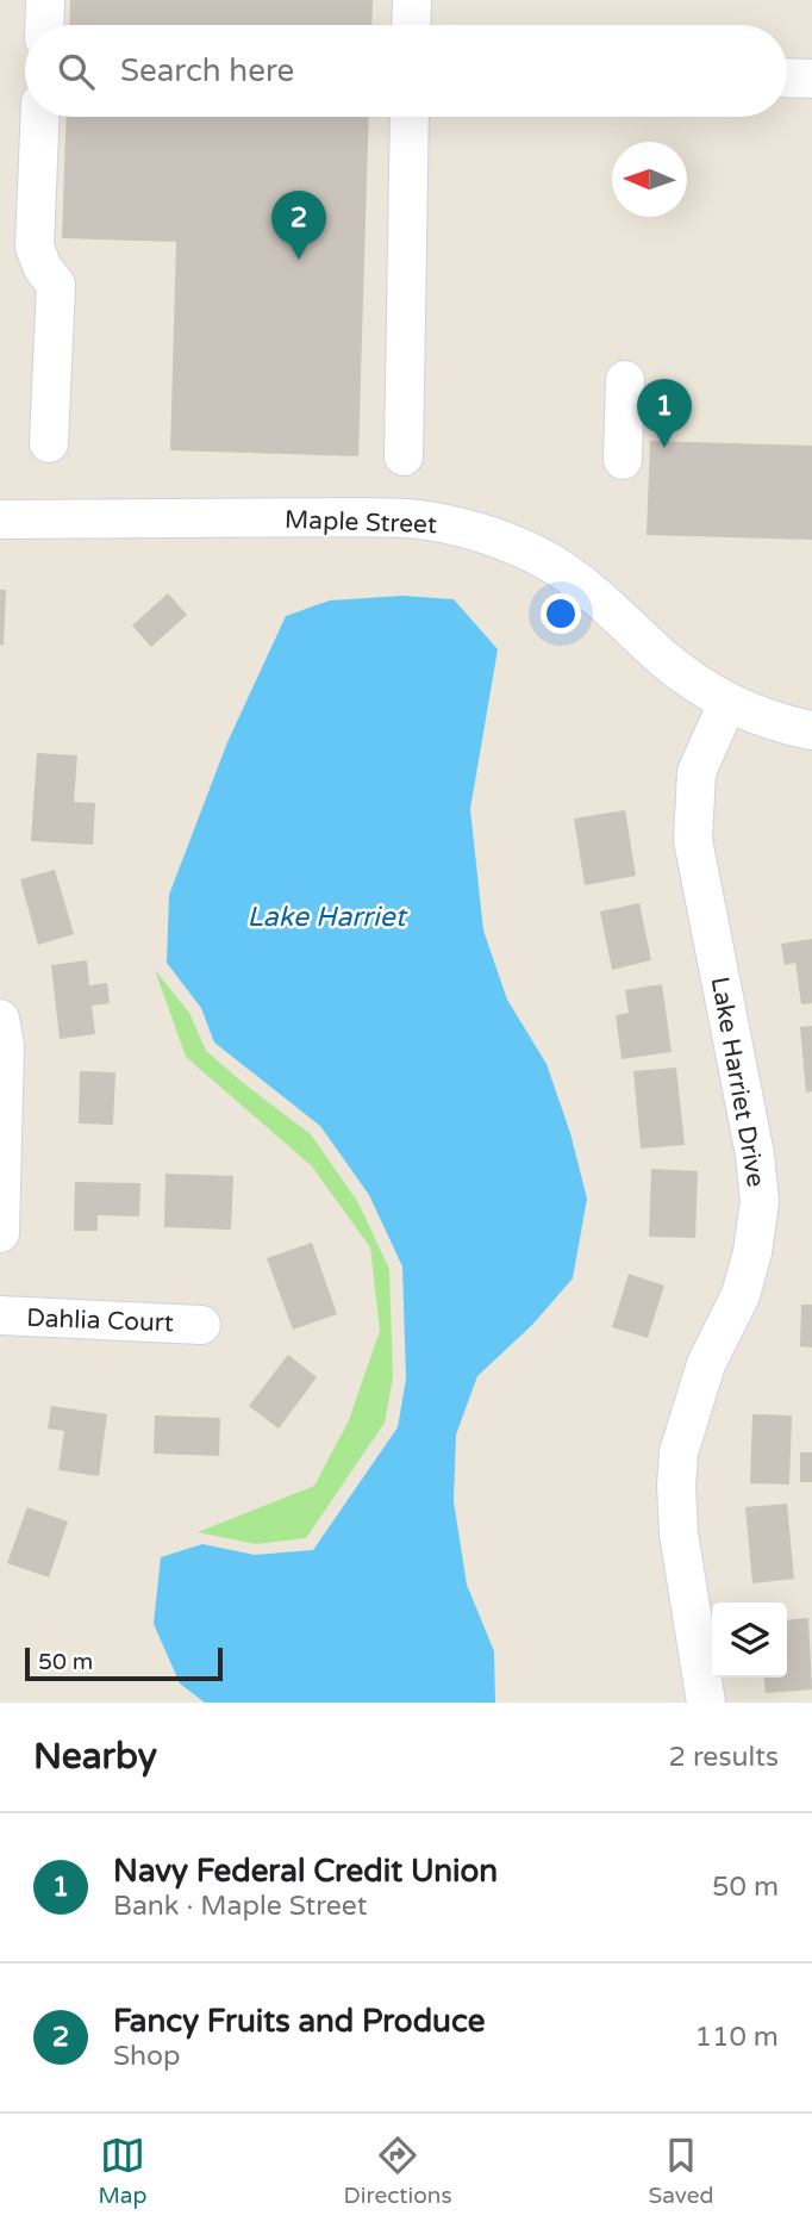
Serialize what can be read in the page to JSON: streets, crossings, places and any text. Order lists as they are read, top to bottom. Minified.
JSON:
{"streets":{"street":["Maple Street","Lake Harriet Drive","Dahlia Court"]},"crossings":[["Maple Street","Lake Harriet Drive"]],"water":["Lake Harriet"],"scale_bar":"50 m","north":"left","page":{"search":"Search here","pins":["2","1"],"scale":"50 m","heading":["Nearby","2 results"],"list":[{"mark":"1","name":"Navy Federal Credit Union","note":"Bank · Maple Street","value":"50 m"},{"mark":"2","name":"Fancy Fruits and Produce","note":"Shop","value":"110 m"}],"nav":["Map","Directions","Saved"]}}
